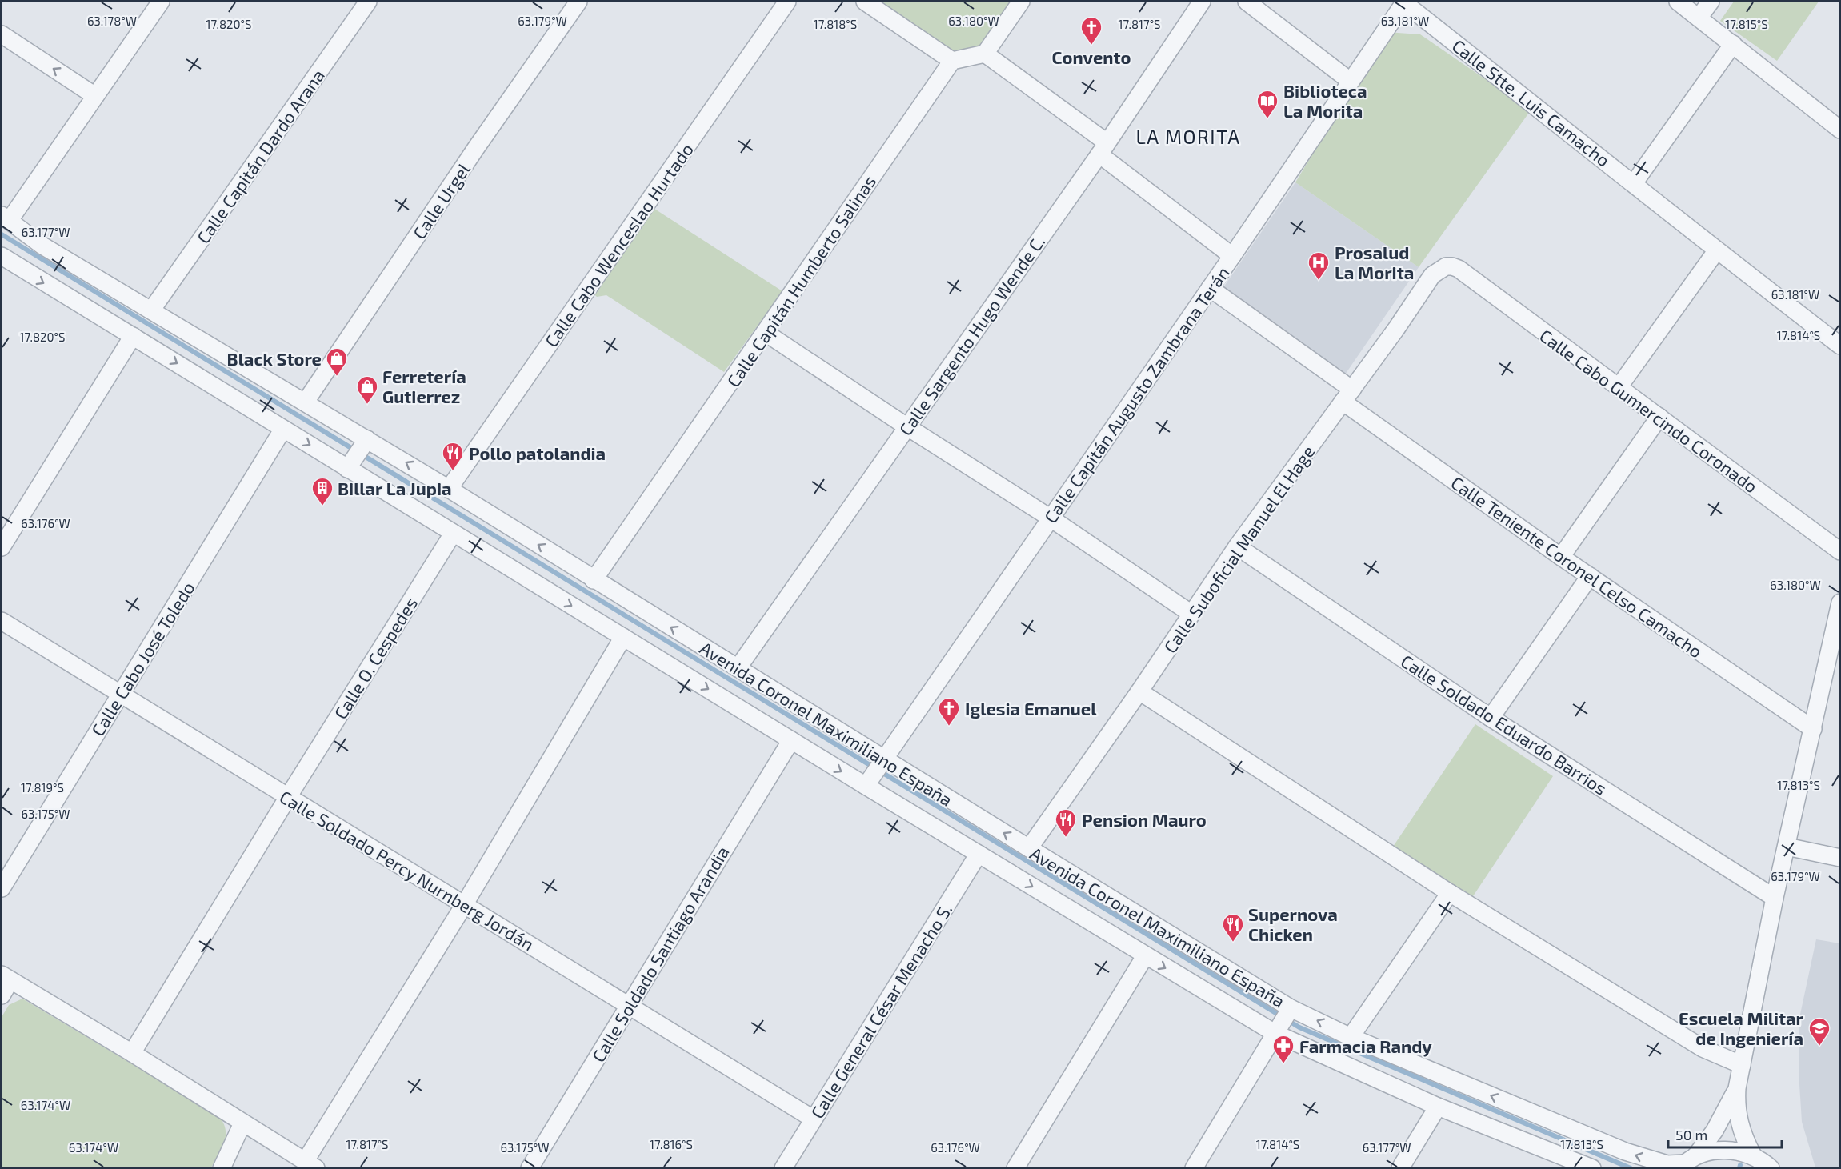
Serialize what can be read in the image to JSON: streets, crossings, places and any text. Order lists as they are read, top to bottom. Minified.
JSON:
{"streets":{"street":["Calle Stte. Luis Camacho","Calle Capitán Dardo Arana","Calle Urgel","Calle Cabo Wenceslao Hurtado","Calle Capitán Humberto Salinas","Calle Sargento Hugo Wende C.","Calle Capitán Augusto Zambrana Terán","Calle Cabo Gumercindo Coronado","Calle Suboficial Manuel El Hage","Calle Teniente Coronel Celso Camacho","Calle O. Cespedes","Calle Cabo José Toledo","Avenida Coronel Maximiliano España","Calle Soldado Eduardo Barrios","Calle Soldado Percy Nurnberg Jordán","Calle Soldado Santiago Arandia","Calle General César Menacho S."]},"crossings":[["Calle Stte. Luis Camacho","Calle Capitán Augusto Zambrana Terán"],["Calle Capitán Dardo Arana","Avenida Coronel Maximiliano España"],["Calle Urgel","Avenida Coronel Maximiliano España"],["Calle Cabo Wenceslao Hurtado","Avenida Coronel Maximiliano España"],["Calle Capitán Humberto Salinas","Avenida Coronel Maximiliano España"],["Calle Sargento Hugo Wende C.","Avenida Coronel Maximiliano España"],["Calle Capitán Augusto Zambrana Terán","Calle Teniente Coronel Celso Camacho"],["Calle Capitán Augusto Zambrana Terán","Avenida Coronel Maximiliano España"],["Calle Cabo Gumercindo Coronado","Calle Suboficial Manuel El Hage"],["Calle Suboficial Manuel El Hage","Calle Teniente Coronel Celso Camacho"],["Calle Suboficial Manuel El Hage","Avenida Coronel Maximiliano España"],["Calle Suboficial Manuel El Hage","Calle Soldado Eduardo Barrios"],["Calle O. Cespedes","Avenida Coronel Maximiliano España"],["Calle O. Cespedes","Calle Soldado Percy Nurnberg Jordán"],["Calle Cabo José Toledo","Avenida Coronel Maximiliano España"],["Calle Cabo José Toledo","Calle Soldado Percy Nurnberg Jordán"],["Avenida Coronel Maximiliano España","Calle Soldado Santiago Arandia"],["Avenida Coronel Maximiliano España","Calle General César Menacho S."],["Calle Soldado Percy Nurnberg Jordán","Calle Soldado Santiago Arandia"],["Calle Soldado Percy Nurnberg Jordán","Calle General César Menacho S."]],"districts":["LA MORITA"],"places":{"church":["Convento","Iglesia Emanuel"],"library":["Biblioteca La Morita"],"hospital":["Prosalud La Morita"],"shop":["Black Store","Ferretería Gutierrez"],"restaurant":["Pollo patolandia","Pension Mauro","Supernova Chicken"],"building":["Billar La Jupia"],"school or university":["Escuela Militar de Ingeniería"],"pharmacy":["Farmacia Randy"]},"scale_bar":"50 m","coordinates":["63.180°W","63.181°W","63.178°W","63.179°W","17.820°S","17.818°S","17.817°S","17.815°S","63.177°W","17.814°S","63.176°W","17.813°S","17.819°S","63.175°W","63.174°W","17.816°S"]}
